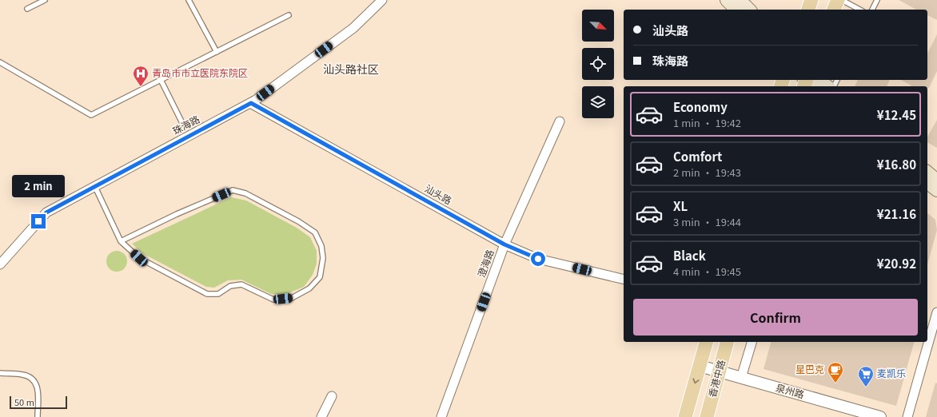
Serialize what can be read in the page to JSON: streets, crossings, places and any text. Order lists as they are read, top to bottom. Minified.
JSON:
{"streets":{"main road":["香港中路"],"street":["珠海路","汕头路","澄海路","泉州路"]},"crossings":[["珠海路","汕头路"],["汕头路","澄海路"],["香港中路","泉州路"]],"districts":["汕头路社区"],"places":{"hospital":["青岛市市立医院东院区"],"cafe":["星巴克"],"supermarket":["麦凯乐"]},"scale_bar":"50 m","north":"bottom right","page":{"banner":["汕头路","珠海路"],"list":[{"name":"Economy","note":"1 min · 19:42","value":"¥12.45"},{"name":"Comfort","note":"2 min · 19:43","value":"¥16.80"},{"name":"XL","note":"3 min · 19:44","value":"¥21.16"},{"name":"Black","note":"4 min · 19:45","value":"¥20.92"}],"bubble":"2 min","buttons":"Confirm","scale":"50 m"}}
